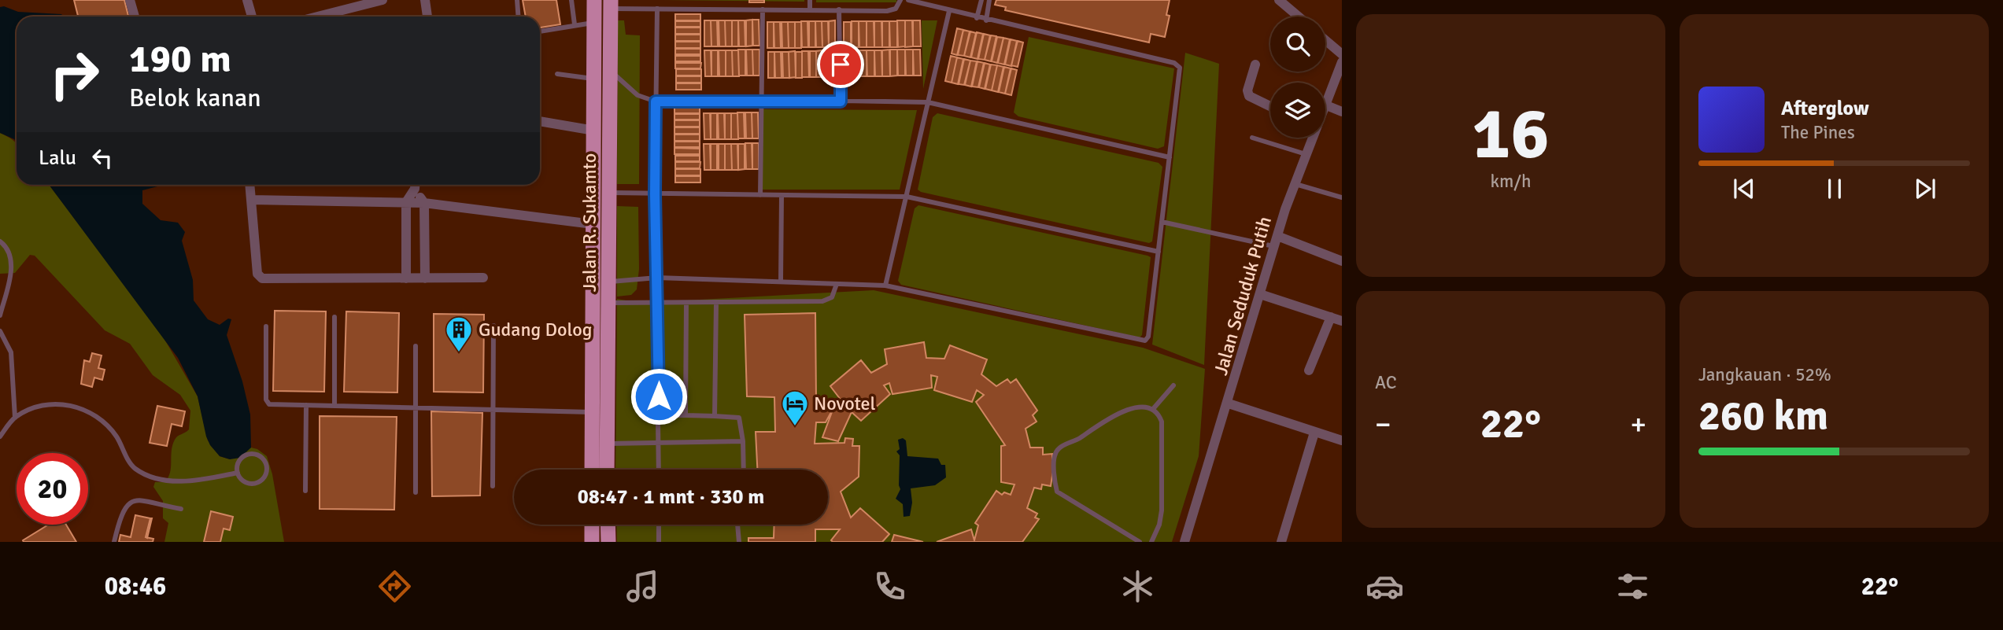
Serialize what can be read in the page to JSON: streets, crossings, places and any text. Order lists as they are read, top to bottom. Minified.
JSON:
{"streets":{"highway":["Jalan R. Sukamto"],"street":["Jalan Seduduk Putih"]},"places":{"building":["Gudang Dolog"],"hotel":["Novotel"]},"page":{"tile":[["16","km/h"],"AC",["Jangkauan · 52%","260 km"]],"turn":["190 m","Belok kanan"],"song":["Afterglow","The Pines"],"then":"Lalu","heat":["−","22°","+"],"limit":"20","trip":"08:47 · 1 mnt · 330 m","tabs":["08:46","22°"]}}
